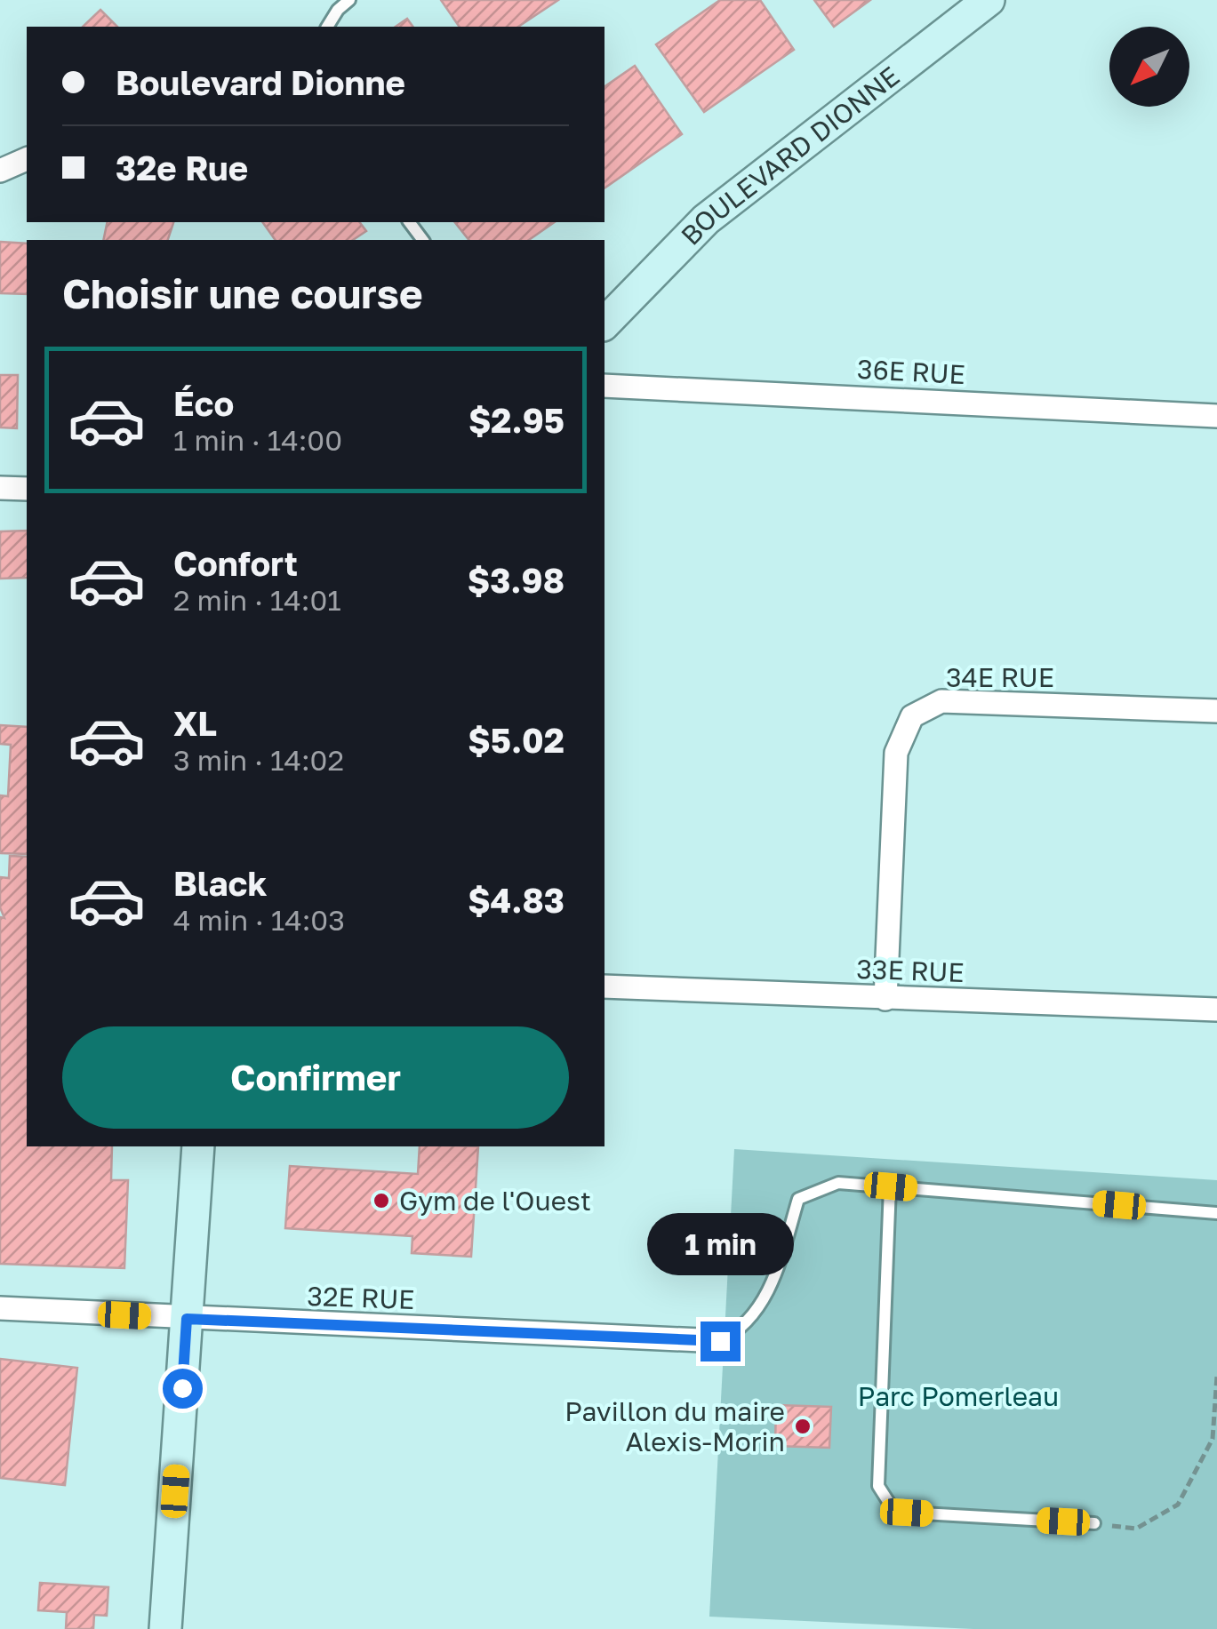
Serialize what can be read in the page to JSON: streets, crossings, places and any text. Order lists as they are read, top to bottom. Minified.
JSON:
{"streets":{"main road":["BOULEVARD DIONNE"],"street":["36E RUE","34E RUE","33E RUE","32E RUE"]},"crossings":[["34E RUE","33E RUE"]],"parks":["Parc Pomerleau"],"places":["Gym de l'Ouest","Pavillon du maire Alexis-Morin"],"north":"bottom left","page":{"banner":["Boulevard Dionne","32e Rue"],"heading":"Choisir une course","list":[{"name":"Éco","note":"1 min · 14:00","value":"$2.95"},{"name":"Confort","note":"2 min · 14:01","value":"$3.98"},{"name":"XL","note":"3 min · 14:02","value":"$5.02"},{"name":"Black","note":"4 min · 14:03","value":"$4.83"}],"buttons":"Confirmer","bubble":"1 min"}}
